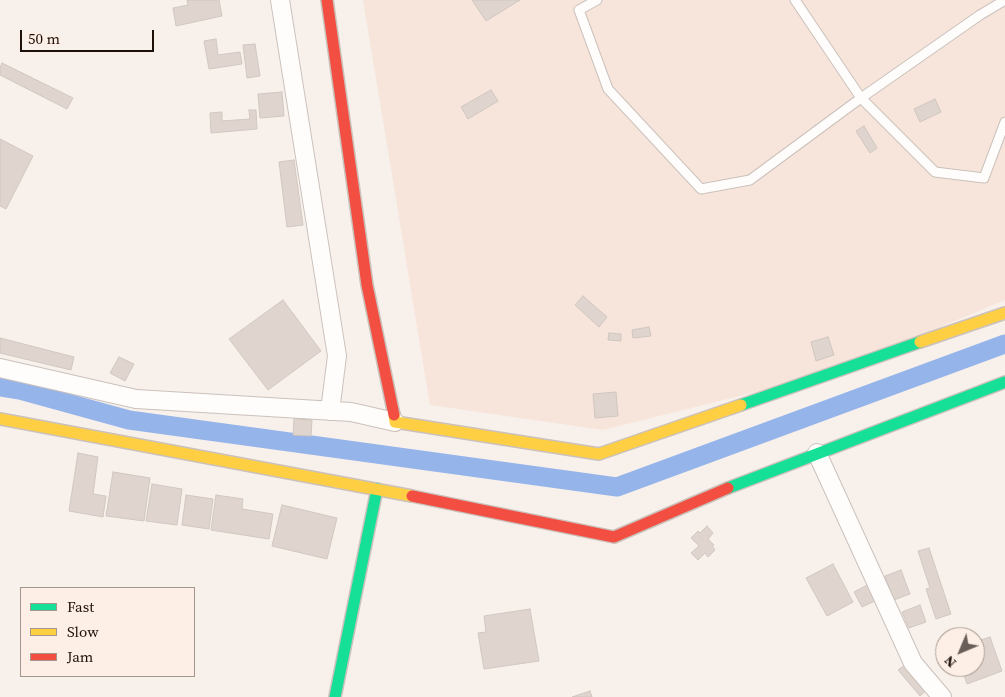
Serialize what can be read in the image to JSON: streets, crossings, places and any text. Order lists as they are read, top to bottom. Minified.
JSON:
{"legend":["Fast","Slow","Jam"],"scale_bar":"50 m","north":"bottom left"}
